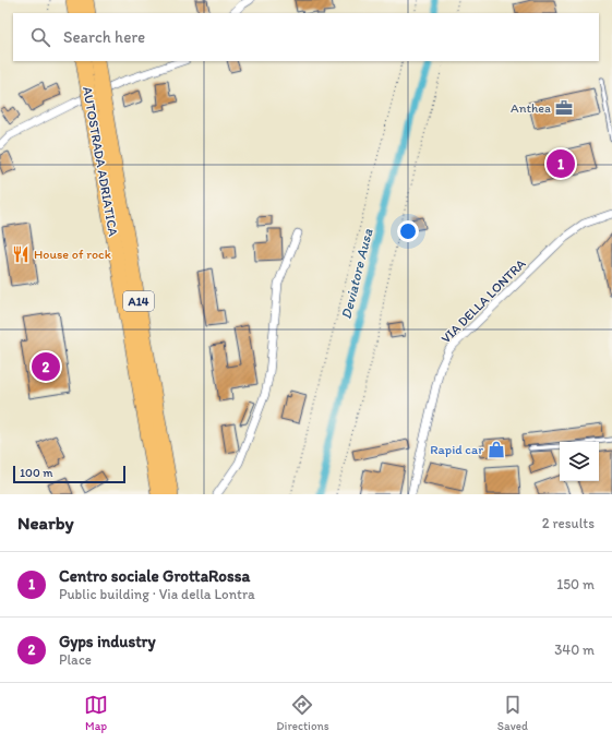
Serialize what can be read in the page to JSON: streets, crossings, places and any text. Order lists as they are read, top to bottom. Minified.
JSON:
{"streets":{"highway":["AUTOSTRADA ADRIATICA","A14"],"street":["VIA DELLA LONTRA"]},"water":["Deviatore Ausa"],"places":{"office":["Anthea"],"restaurant":["House of rock"],"shop":["Rapid car"]},"scale_bar":"100 m","page":{"search":"Search here","pins":["1","2"],"scale":"100 m","heading":["Nearby","2 results"],"list":[{"mark":"1","name":"Centro sociale GrottaRossa","note":"Public building · Via della Lontra","value":"150 m"},{"mark":"2","name":"Gyps industry","note":"Place","value":"340 m"}],"nav":["Map","Directions","Saved"]}}
